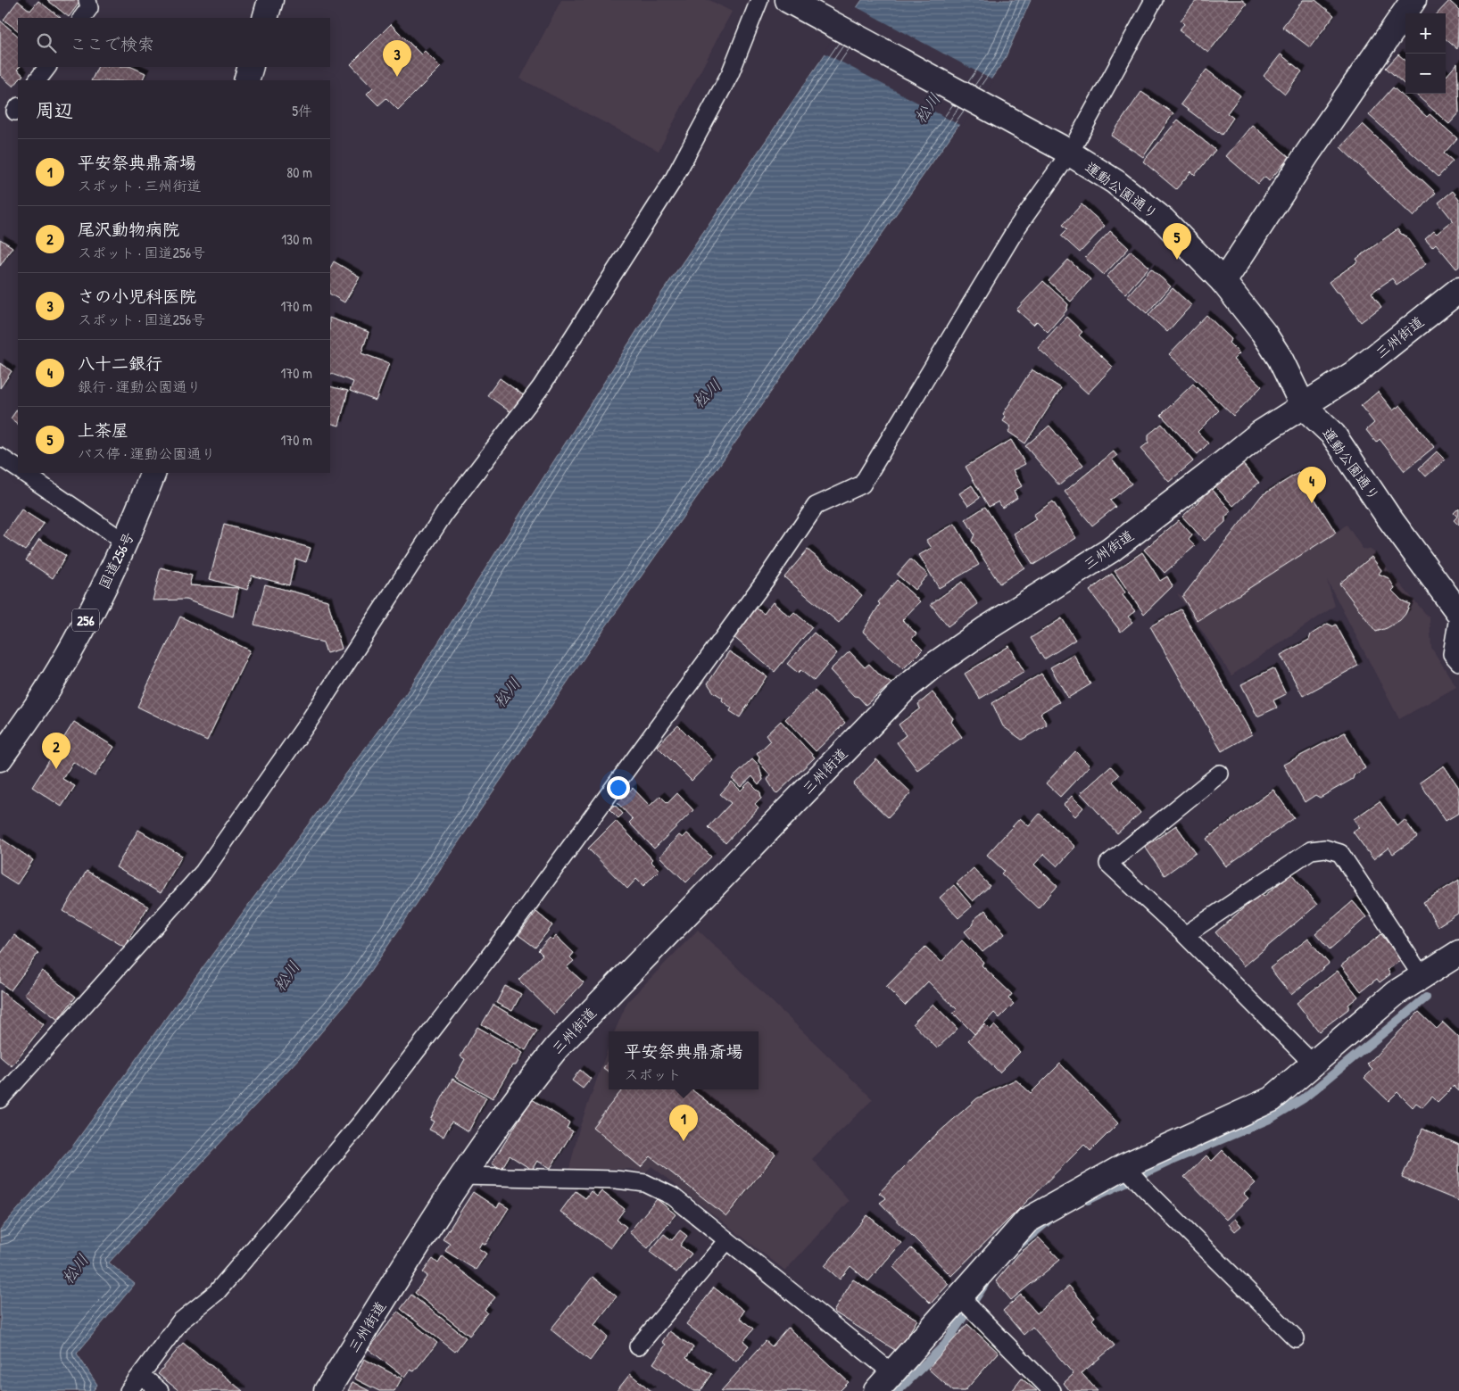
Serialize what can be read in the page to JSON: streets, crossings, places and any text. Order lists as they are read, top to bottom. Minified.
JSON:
{"streets":{"main road":["運動公園通り","三州街道","国道256号","256"]},"crossings":[["運動公園通り","三州街道"]],"water":["松川"],"page":{"map_buttons":["+","−"],"search":"ここで検索","pins":["3","5","4","2","1"],"heading":["周辺","5件"],"list":[{"mark":"1","name":"平安祭典鼎斎場","note":"スポット · 三州街道","value":"80 m"},{"mark":"2","name":"尾沢動物病院","note":"スポット · 国道256号","value":"130 m"},{"mark":"3","name":"さの小児科医院","note":"スポット · 国道256号","value":"170 m"},{"mark":"4","name":"八十二銀行","note":"銀行 · 運動公園通り","value":"170 m"},{"mark":"5","name":"上茶屋","note":"バス停 · 運動公園通り","value":"170 m"}],"popup":["平安祭典鼎斎場","スポット"]}}
